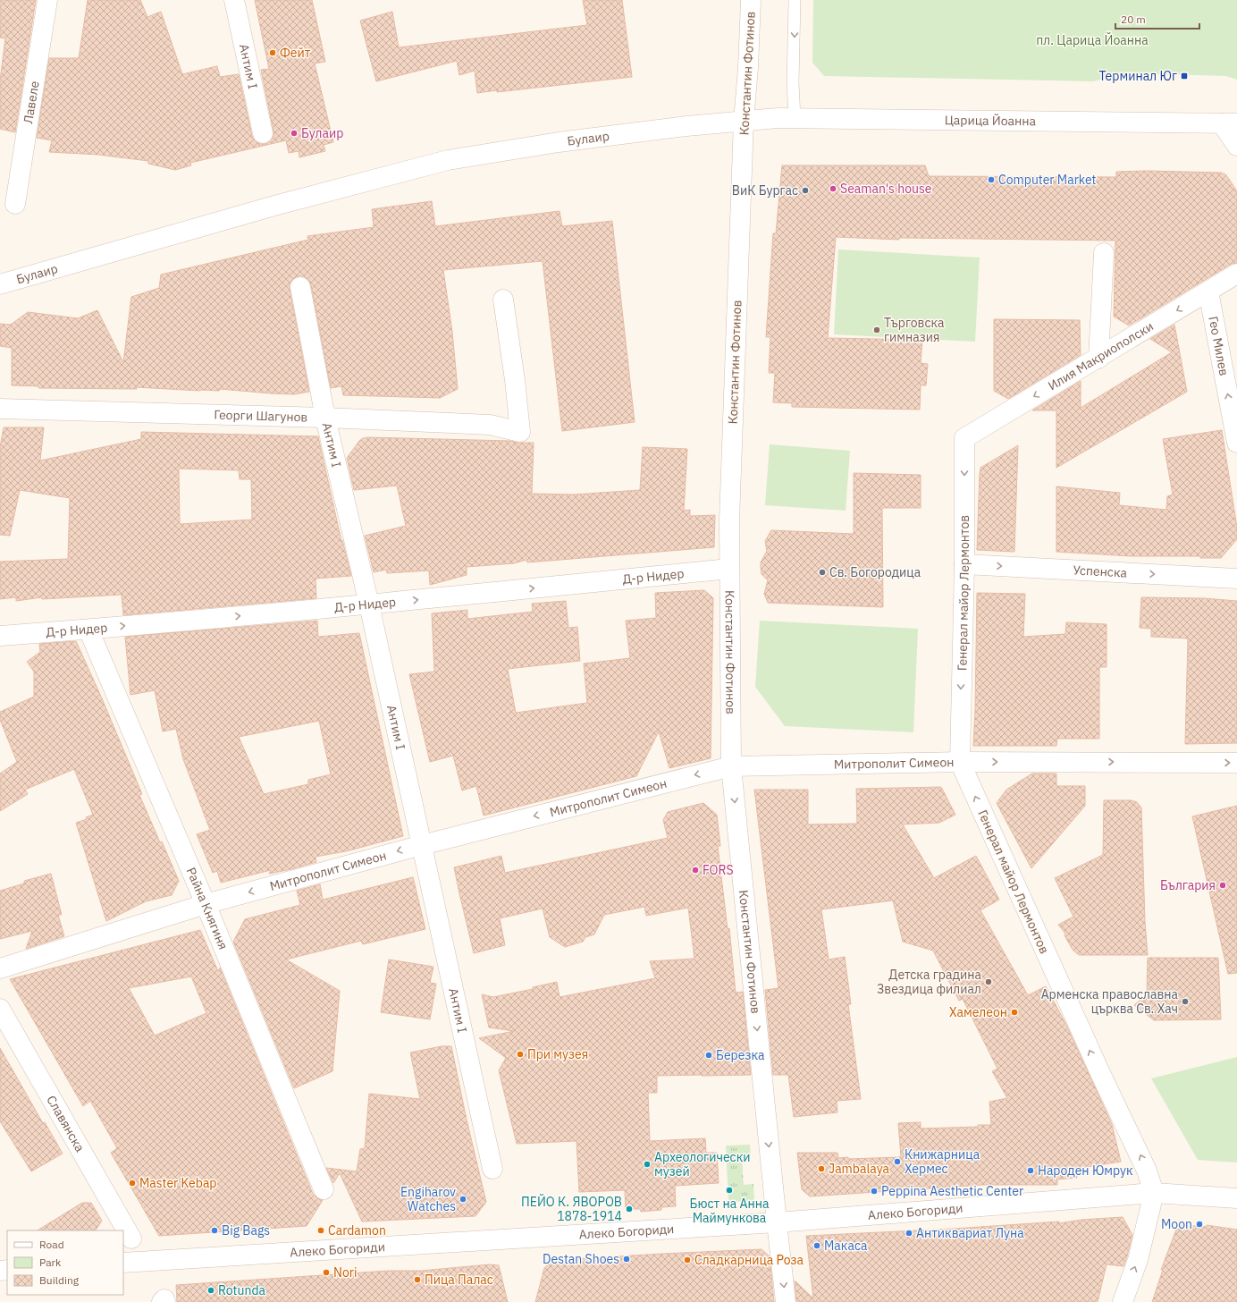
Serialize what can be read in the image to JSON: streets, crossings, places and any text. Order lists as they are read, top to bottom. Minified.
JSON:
{"streets":{"street":["Антим I","Константин Фотинов","Лавеле","Царица Йоанна","Булаир","Гео Милев","Илия Макриополски","Георги Шагунов","Успенска","Д-р Нидер","Генерал майор Лермонтов","Митрополит Симеон","Райна Княгиня","Славянска","Алеко Богориди"]},"crossings":[["Антим I","Георги Шагунов"],["Антим I","Д-р Нидер"],["Антим I","Митрополит Симеон"],["Константин Фотинов","Царица Йоанна"],["Константин Фотинов","Булаир"],["Константин Фотинов","Д-р Нидер"],["Константин Фотинов","Митрополит Симеон"],["Константин Фотинов","Алеко Богориди"],["Царица Йоанна","Булаир"],["Гео Милев","Илия Макриополски"],["Илия Макриополски","Генерал майор Лермонтов"],["Успенска","Генерал майор Лермонтов"],["Д-р Нидер","Райна Княгиня"],["Генерал майор Лермонтов","Митрополит Симеон"],["Генерал майор Лермонтов","Алеко Богориди"],["Митрополит Симеон","Райна Княгиня"]],"one_way":["Константин Фотинов","Илия Макриополски","Успенска","Д-р Нидер"],"parks":["пл. Царица Йоанна"],"places":{"other":["Фейт","Булаир","Computer Market","Seaman's house","ВиК Бургас","Търговска гимназия","Св. Богородица","FORS","България","Детска градина Звездица филиал","Арменска православна църква Св. Хач","Хамелеон","При музея","Березка","Книжарница Хермес","Археологически музей","Jambalaya","Народен Юмрук","Master Kebap","Бюст на Анна Маймункова","Peppina Aesthetic Center","Engiharov Watches","ПЕЙО К. ЯВОРОВ 1878-1914","Moon","Big Bags","Cardamon","Антиквариат Луна","Макаса","Destan Shoes","Сладкарница Роза","Nori","Пица Палас","Rotunda"],"transit":["Терминал Юг"]},"legend":["Road","Park","Building"],"scale_bar":"20 m"}
